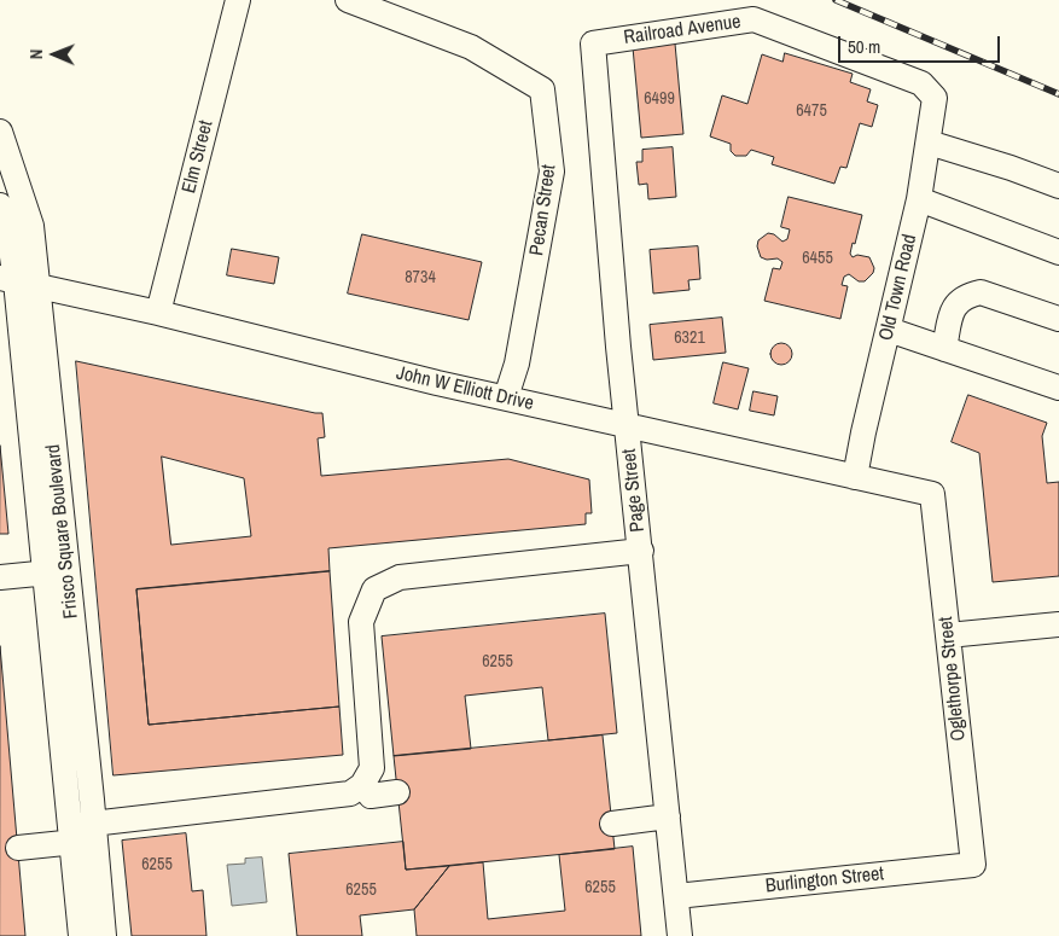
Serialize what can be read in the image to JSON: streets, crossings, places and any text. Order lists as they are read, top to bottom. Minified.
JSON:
{"streets":{"street":["Railroad Avenue","Elm Street","Pecan Street","Old Town Road","John W Elliott Drive","Page Street","Frisco Square Boulevard","Oglethorpe Street","Burlington Street"]},"crossings":[["Railroad Avenue","Old Town Road"],["Railroad Avenue","Page Street"],["Elm Street","John W Elliott Drive"],["Pecan Street","John W Elliott Drive"],["Old Town Road","John W Elliott Drive"],["John W Elliott Drive","Page Street"],["John W Elliott Drive","Frisco Square Boulevard"],["John W Elliott Drive","Oglethorpe Street"],["Page Street","Burlington Street"],["Oglethorpe Street","Burlington Street"]],"house_numbers":["6499","6475","6455","8734","6321","6255","6255","6255","6255"],"scale_bar":"50 m","north":"left"}
